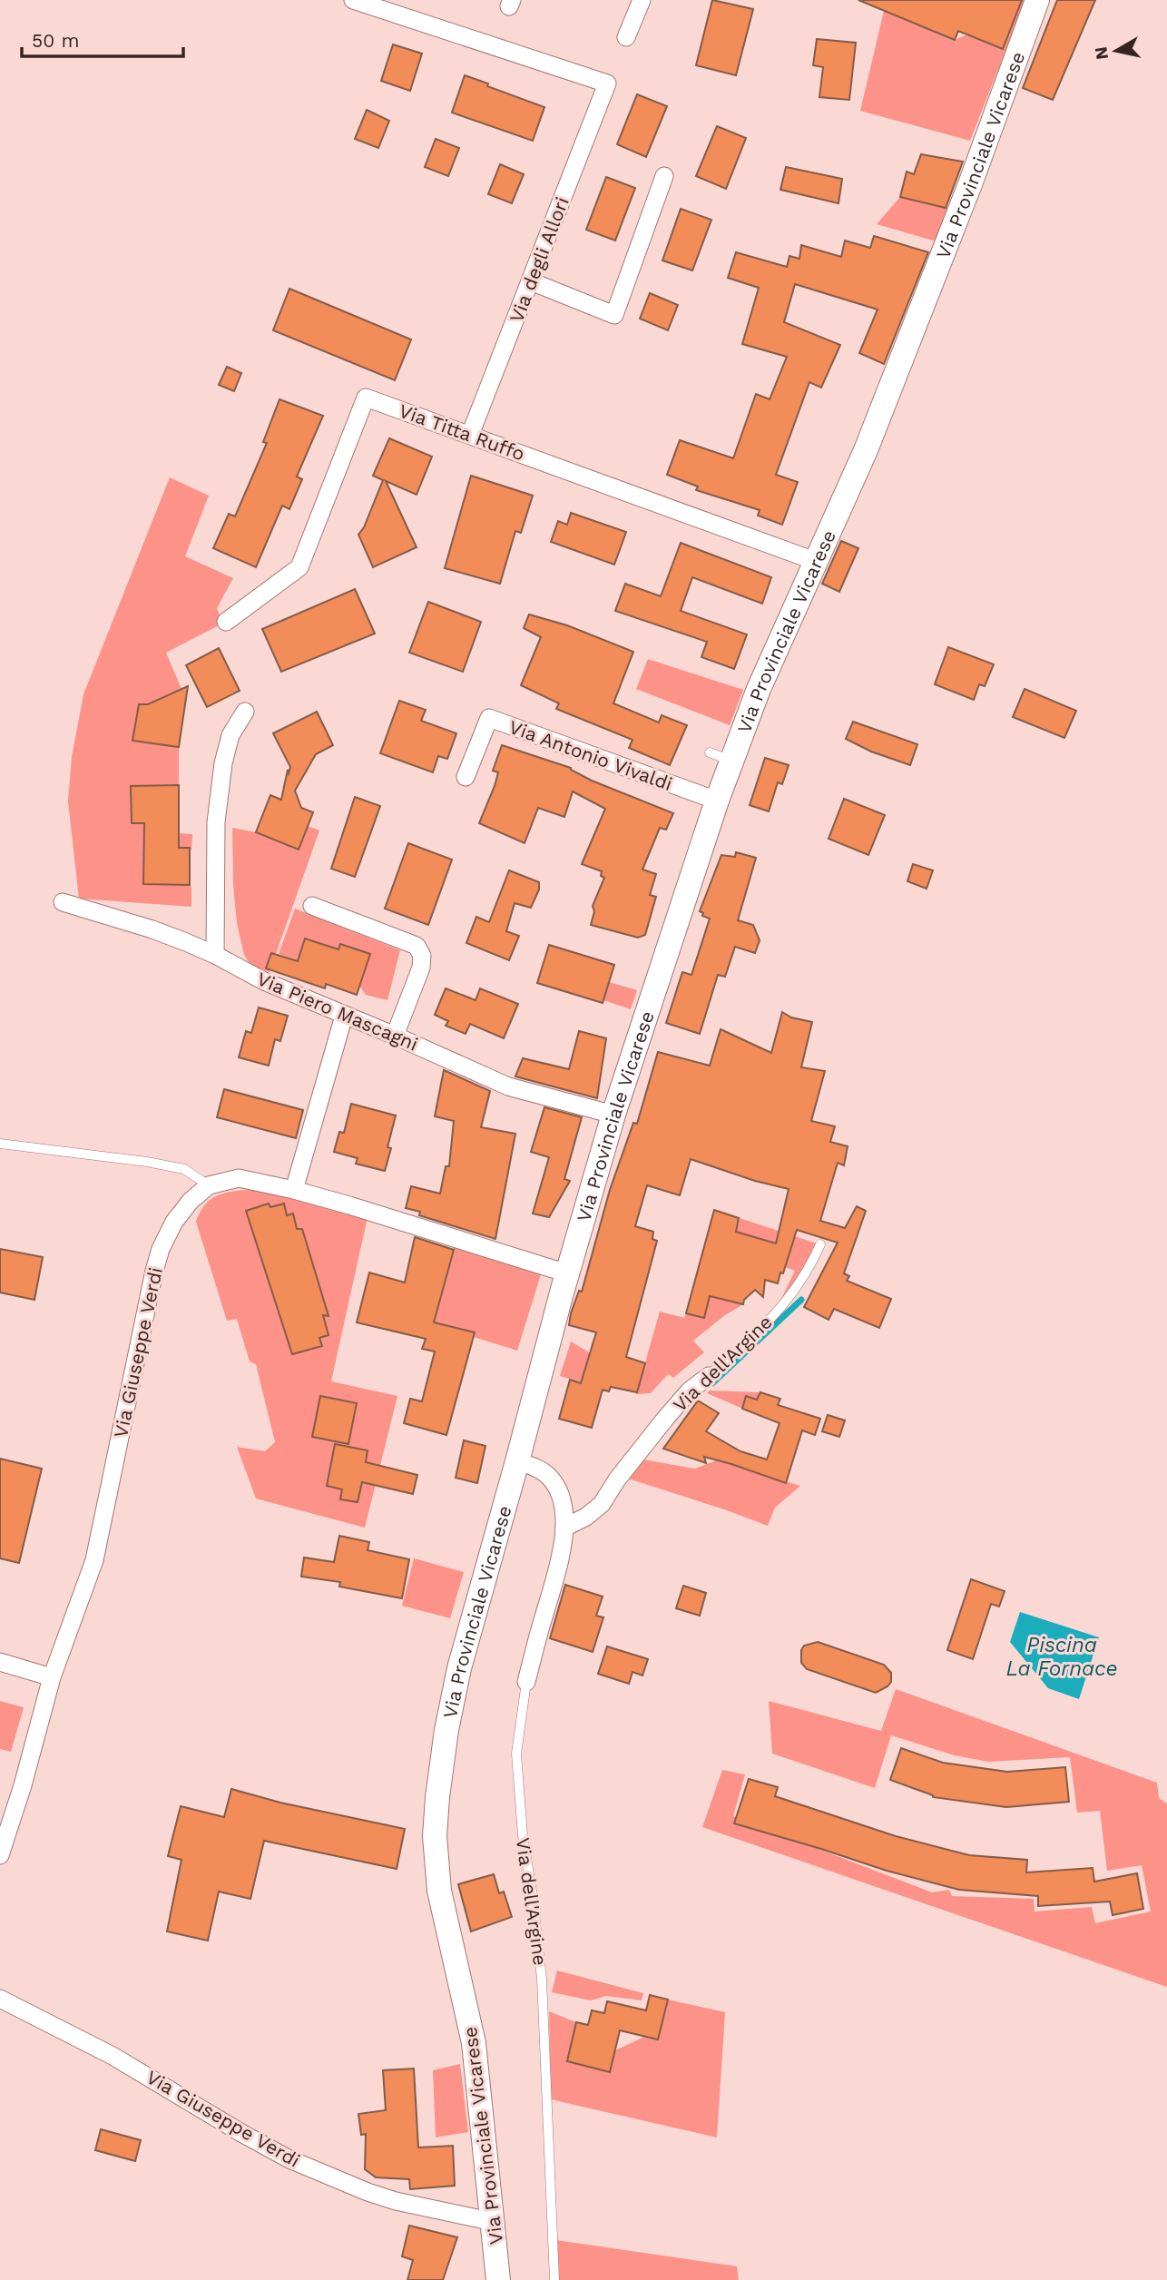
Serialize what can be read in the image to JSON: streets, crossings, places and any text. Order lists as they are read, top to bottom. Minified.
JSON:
{"streets":{"main road":["Via Provinciale Vicarese"],"street":["Via degli Allori","Via Titta Ruffo","Via Antonio Vivaldi","Via Piero Mascagni","Via Giuseppe Verdi","Via dell'Argine"]},"crossings":[["Via Provinciale Vicarese","Via Titta Ruffo"],["Via Provinciale Vicarese","Via Antonio Vivaldi"],["Via Provinciale Vicarese","Via Piero Mascagni"],["Via Provinciale Vicarese","Via Giuseppe Verdi"],["Via Provinciale Vicarese","Via dell'Argine"],["Via degli Allori","Via Titta Ruffo"]],"water":["Piscina La Fornace"],"scale_bar":"50 m","north":"left"}
